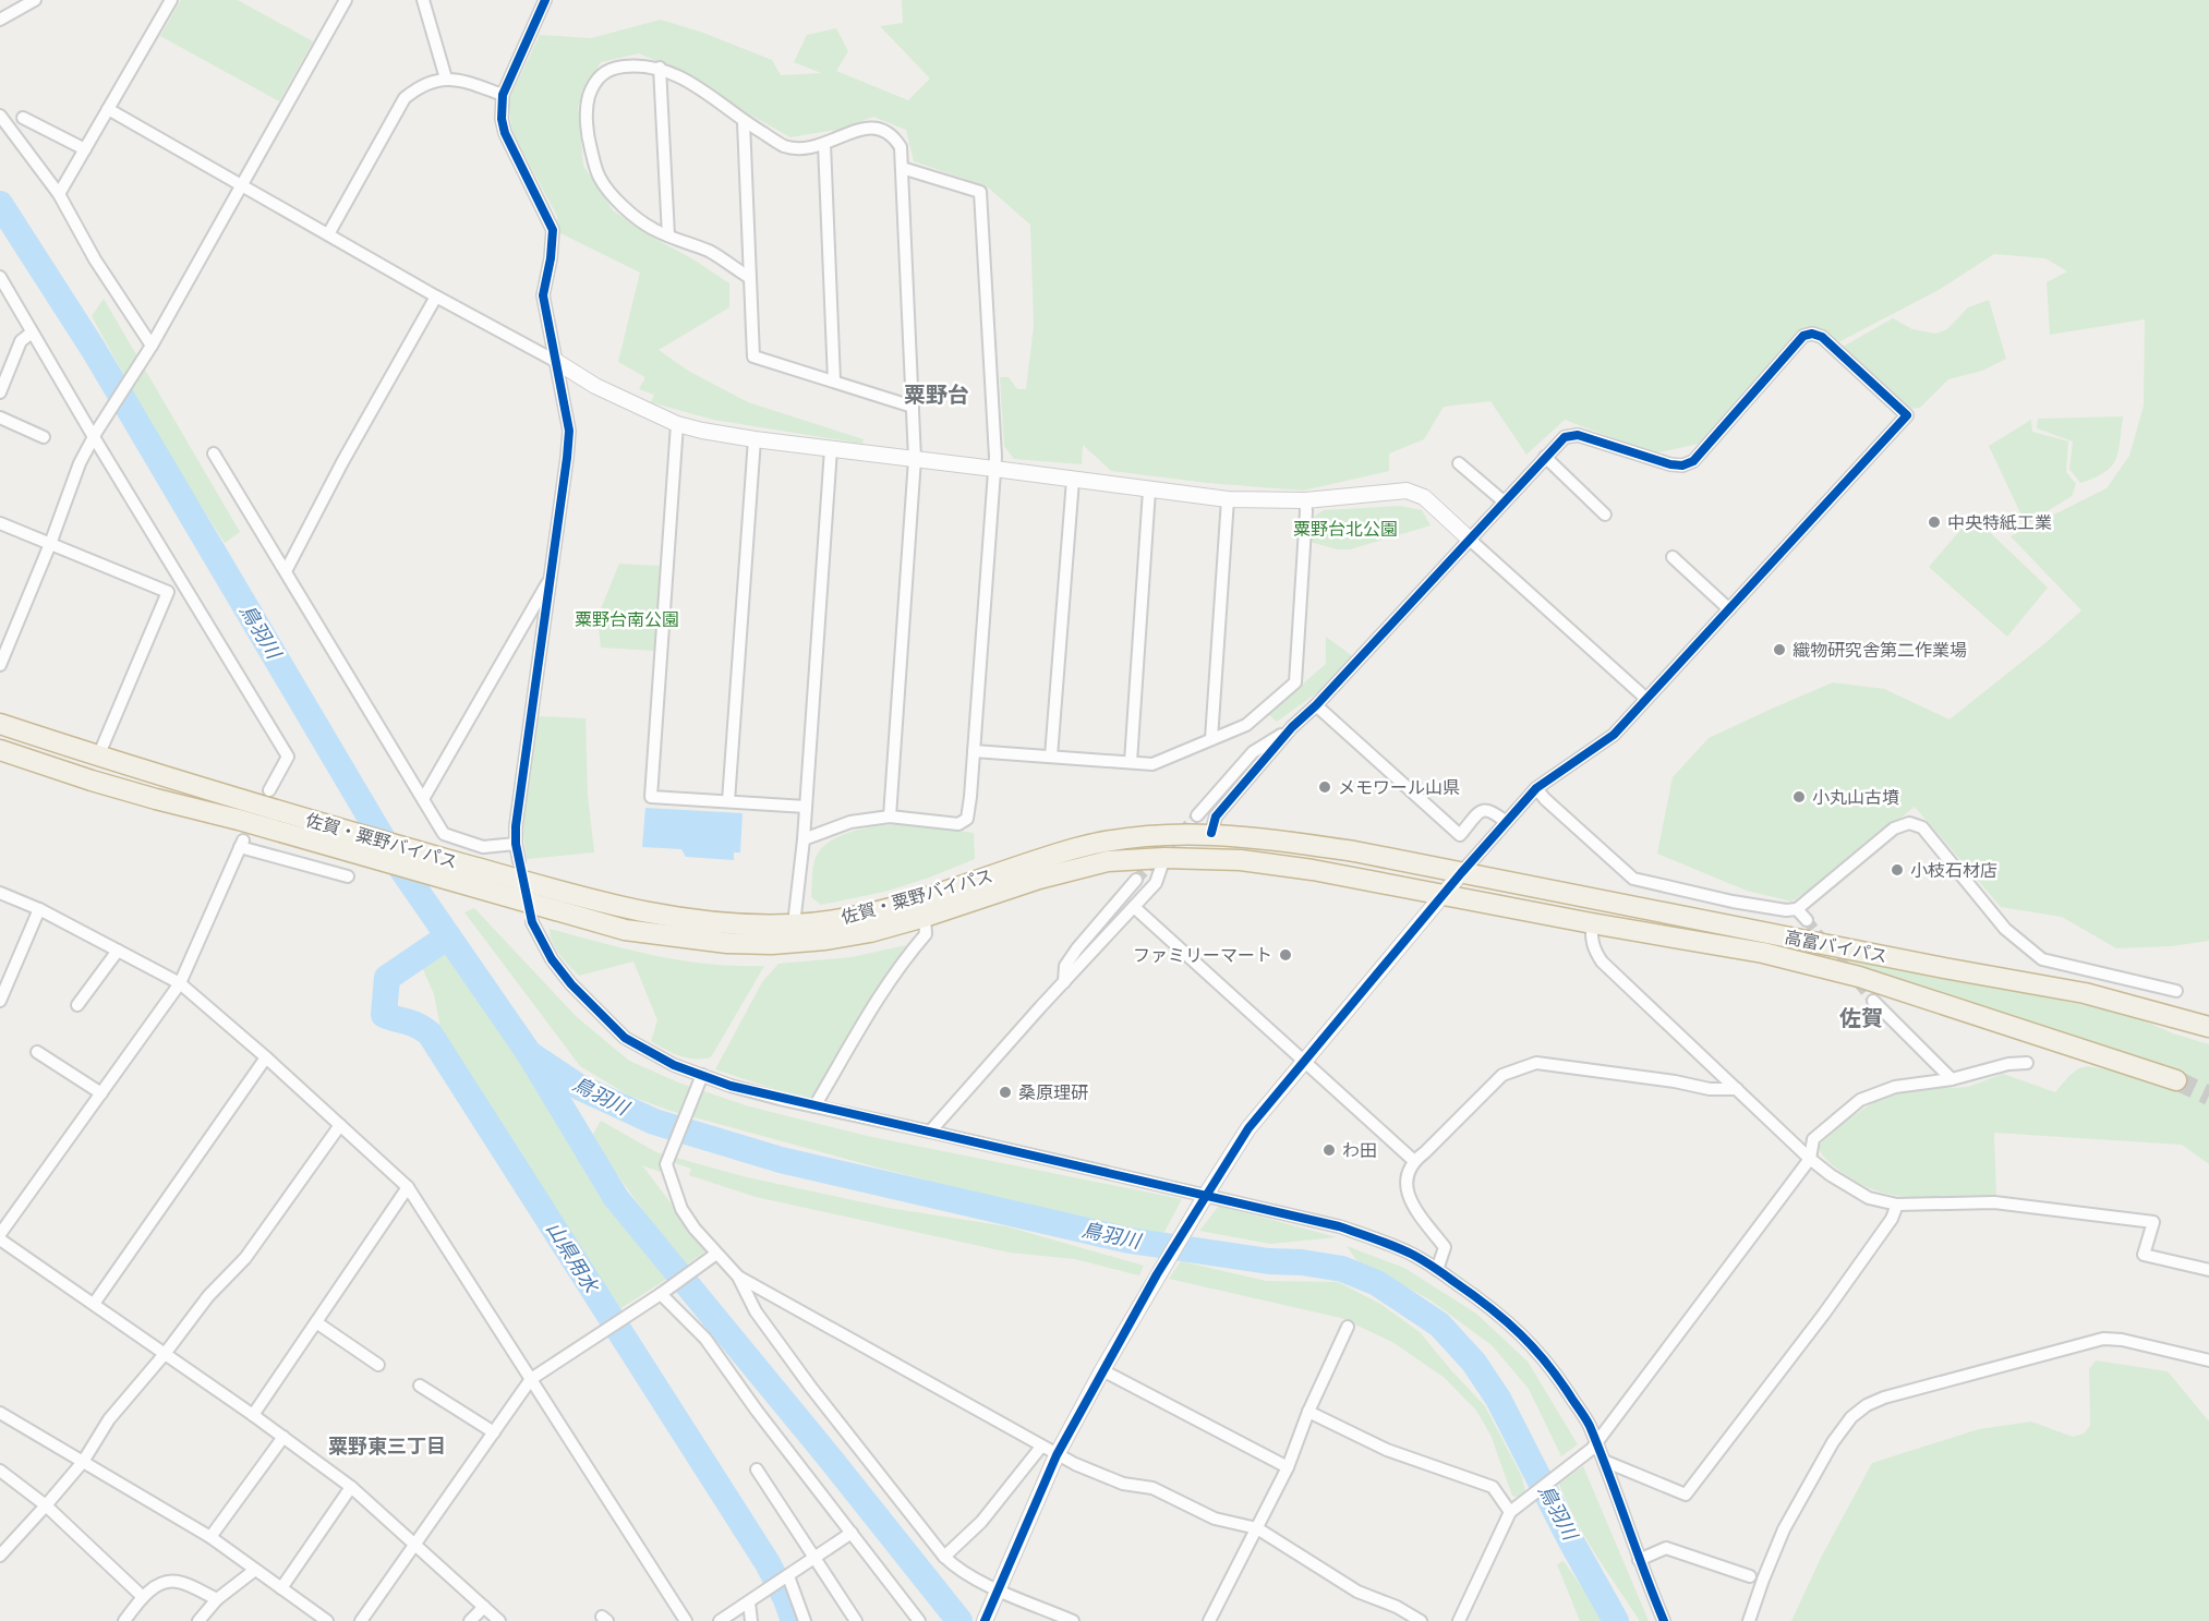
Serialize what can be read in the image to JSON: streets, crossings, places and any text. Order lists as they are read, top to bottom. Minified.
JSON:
{"streets":{"highway":["佐賀・粟野バイパス","高富バイパス"]},"crossings":[["佐賀・粟野バイパス","高富バイパス"]],"districts":["粟野台","佐賀","粟野東三丁目"],"water":["鳥羽川","山県用水"],"parks":["粟野台北公園","粟野台南公園"],"places":["中央特紙工業","織物研究舎第二作業場","メモワール山県","小丸山古墳","小枝石材店","ファミリーマート","桑原理研","わ田"]}
